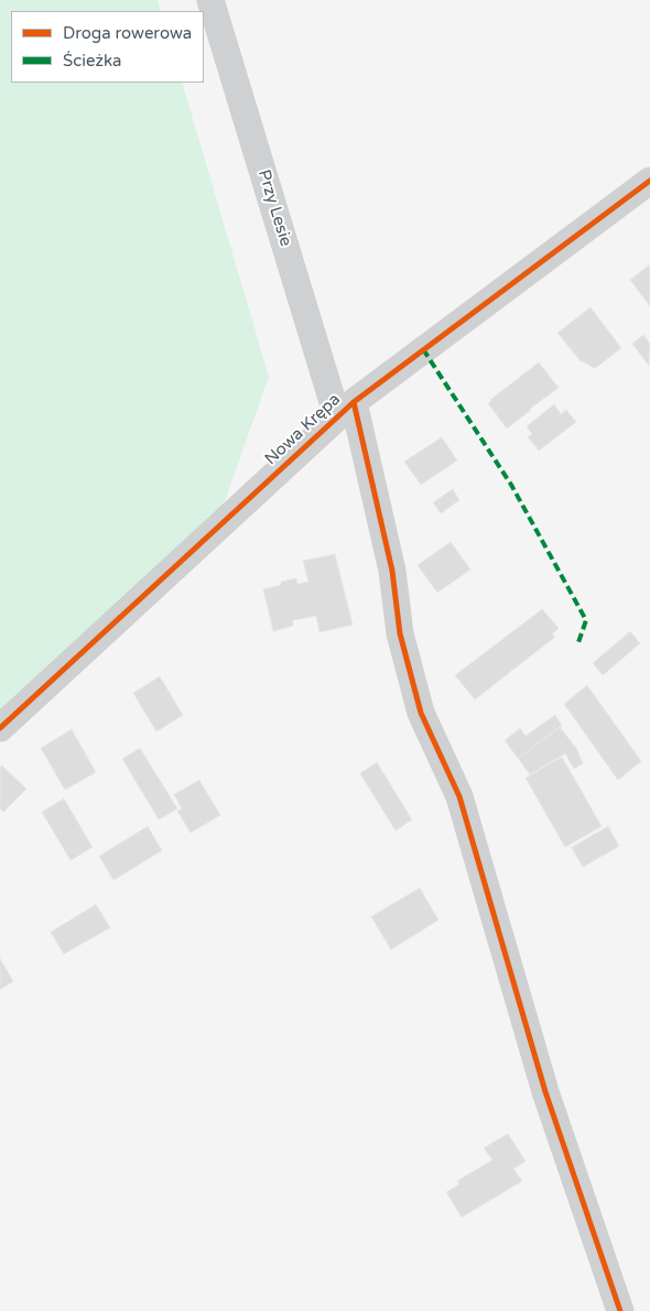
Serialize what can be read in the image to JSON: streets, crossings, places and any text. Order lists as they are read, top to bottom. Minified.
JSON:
{"streets":{"street":["Przy Lesie","Nowa Krępa"]},"crossings":[["Przy Lesie","Nowa Krępa"]],"legend":["Droga rowerowa","Ścieżka"]}
